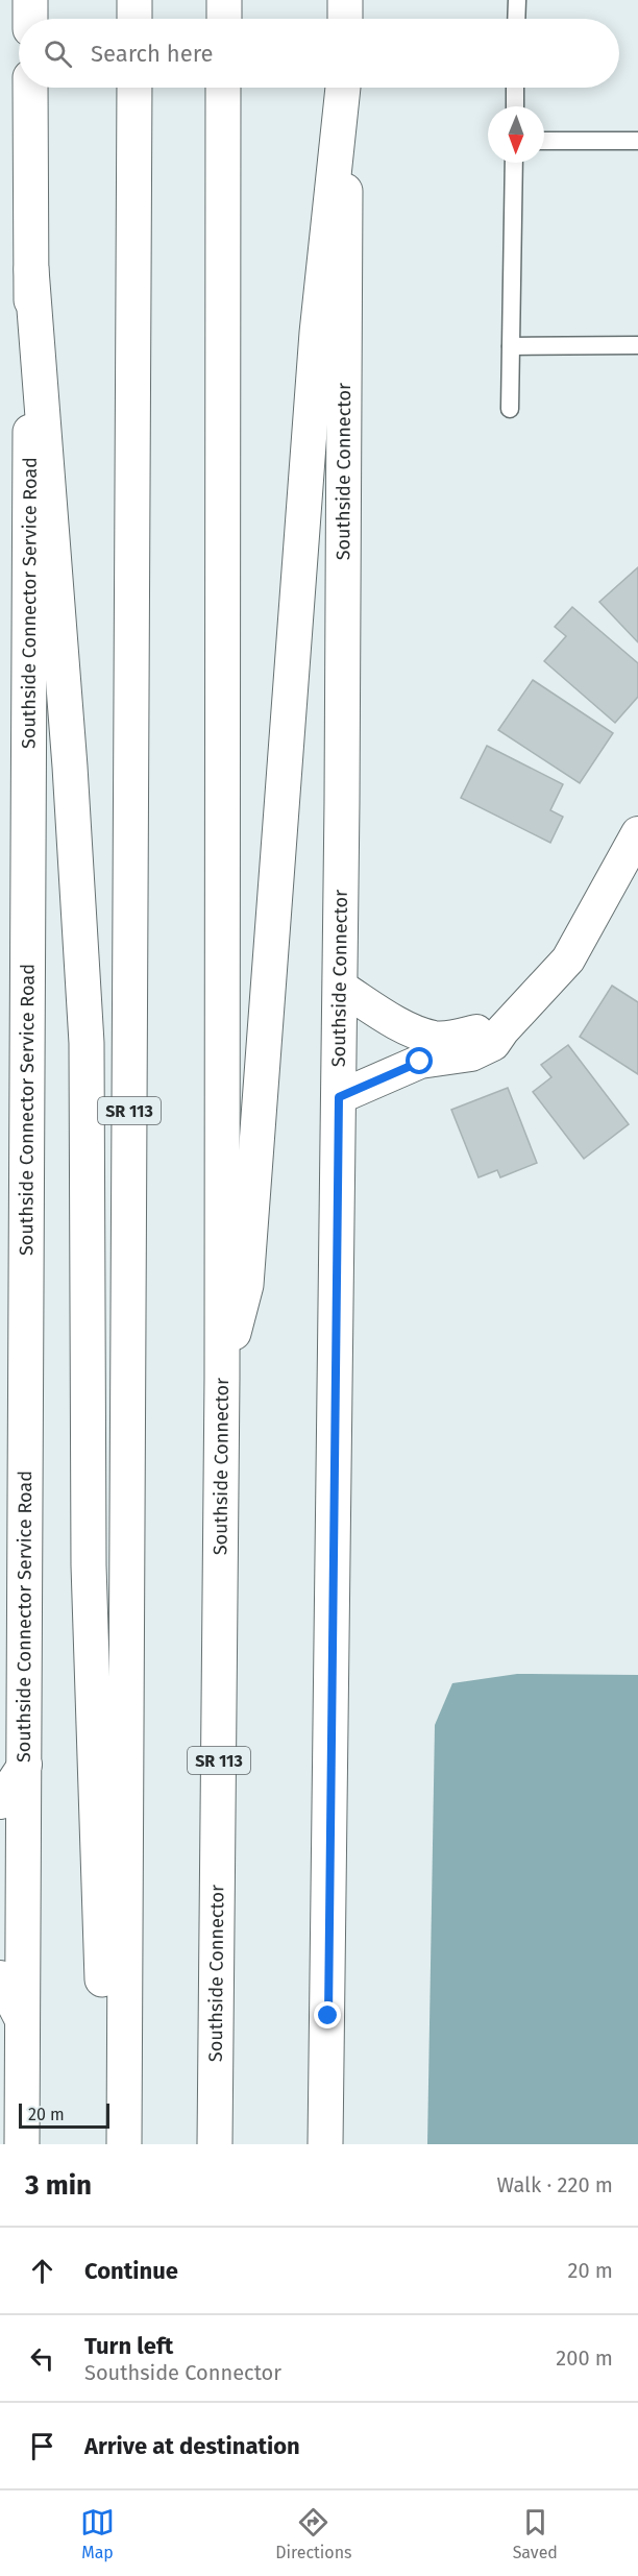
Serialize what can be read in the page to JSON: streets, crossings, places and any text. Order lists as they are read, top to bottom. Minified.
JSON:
{"streets":{"main road":["Southside Connector","Southside Connector Service Road","SR 113"]},"scale_bar":"20 m","north":"bottom","page":{"search":"Search here","scale":"20 m","heading":["3 min","Walk · 220 m"],"list":[["Continue","20 m"],["Turn left","Southside Connector","200 m"],"Arrive at destination"],"nav":["Map","Directions","Saved"]}}
